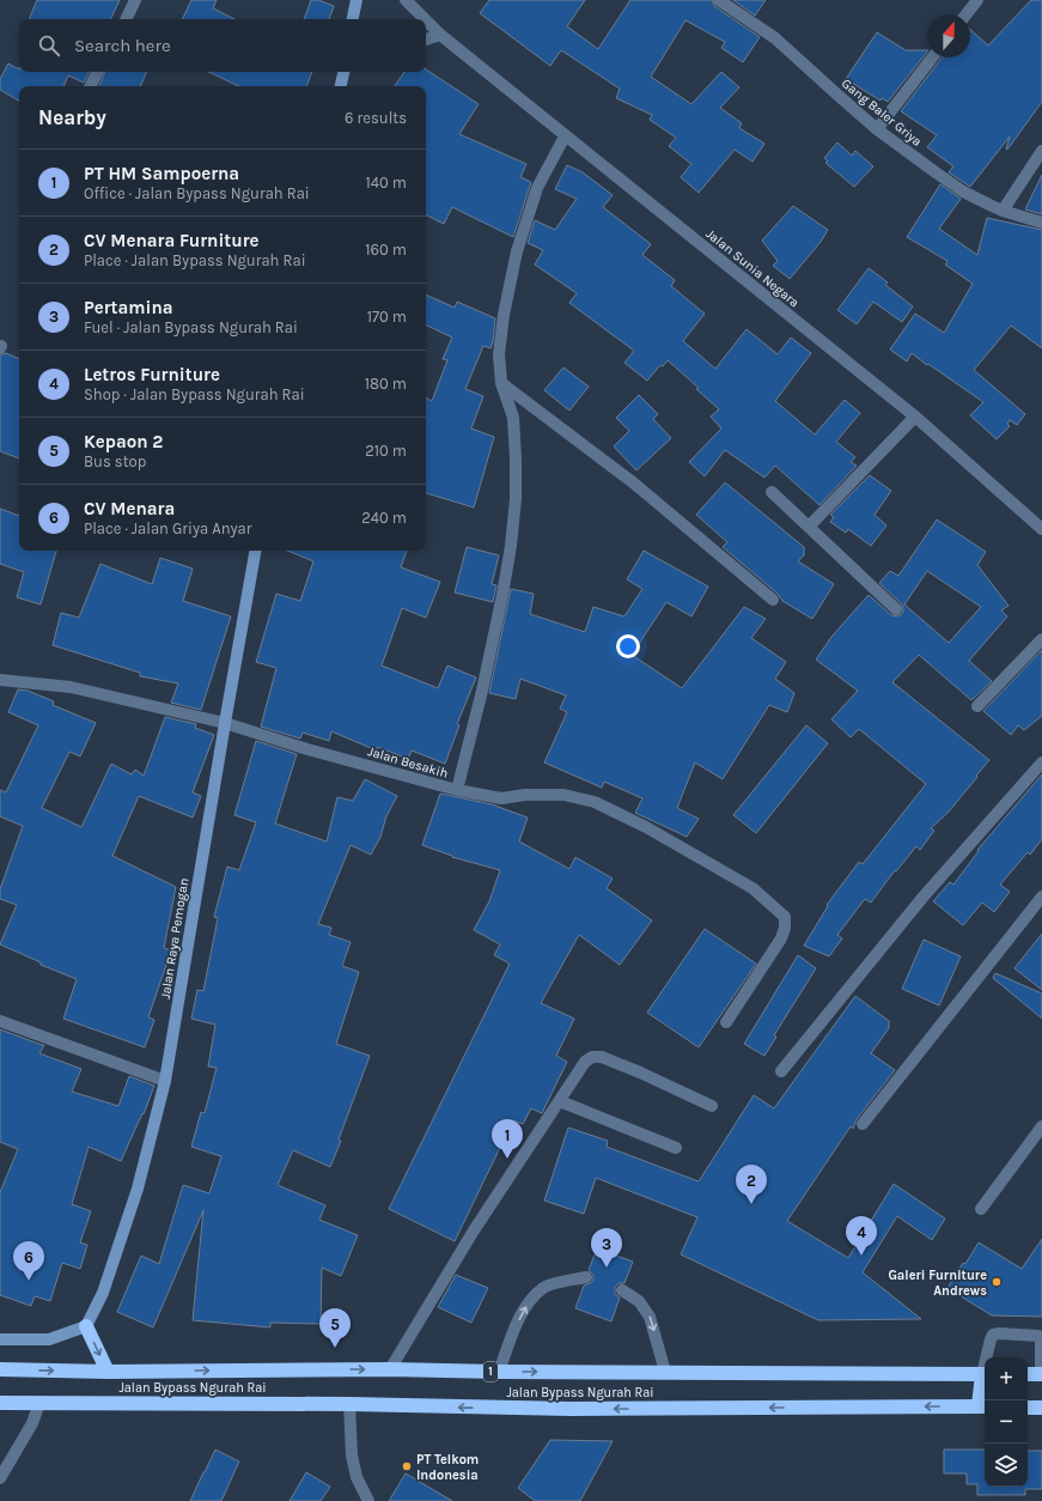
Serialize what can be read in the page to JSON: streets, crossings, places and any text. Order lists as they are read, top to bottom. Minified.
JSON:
{"streets":{"highway":["1","Jalan Bypass Ngurah Rai"],"street":["Gang Baler Griya","Jalan Sunia Negara","Jalan Besakih","Jalan Raya Pemogan"]},"crossings":[["Jalan Besakih","Jalan Raya Pemogan"]],"places":["Galeri Furniture Andrews","PT Telkom Indonesia"],"north":"top","page":{"search":"Search here","heading":["Nearby","6 results"],"list":[{"mark":"1","name":"PT HM Sampoerna","note":"Office · Jalan Bypass Ngurah Rai","value":"140 m"},{"mark":"2","name":"CV Menara Furniture","note":"Place · Jalan Bypass Ngurah Rai","value":"160 m"},{"mark":"3","name":"Pertamina","note":"Fuel · Jalan Bypass Ngurah Rai","value":"170 m"},{"mark":"4","name":"Letros Furniture","note":"Shop · Jalan Bypass Ngurah Rai","value":"180 m"},{"mark":"5","name":"Kepaon 2","note":"Bus stop","value":"210 m"},{"mark":"6","name":"CV Menara","note":"Place · Jalan Griya Anyar","value":"240 m"}],"pins":["1","2","4","3","6","5"],"map_buttons":["+","−"]}}
